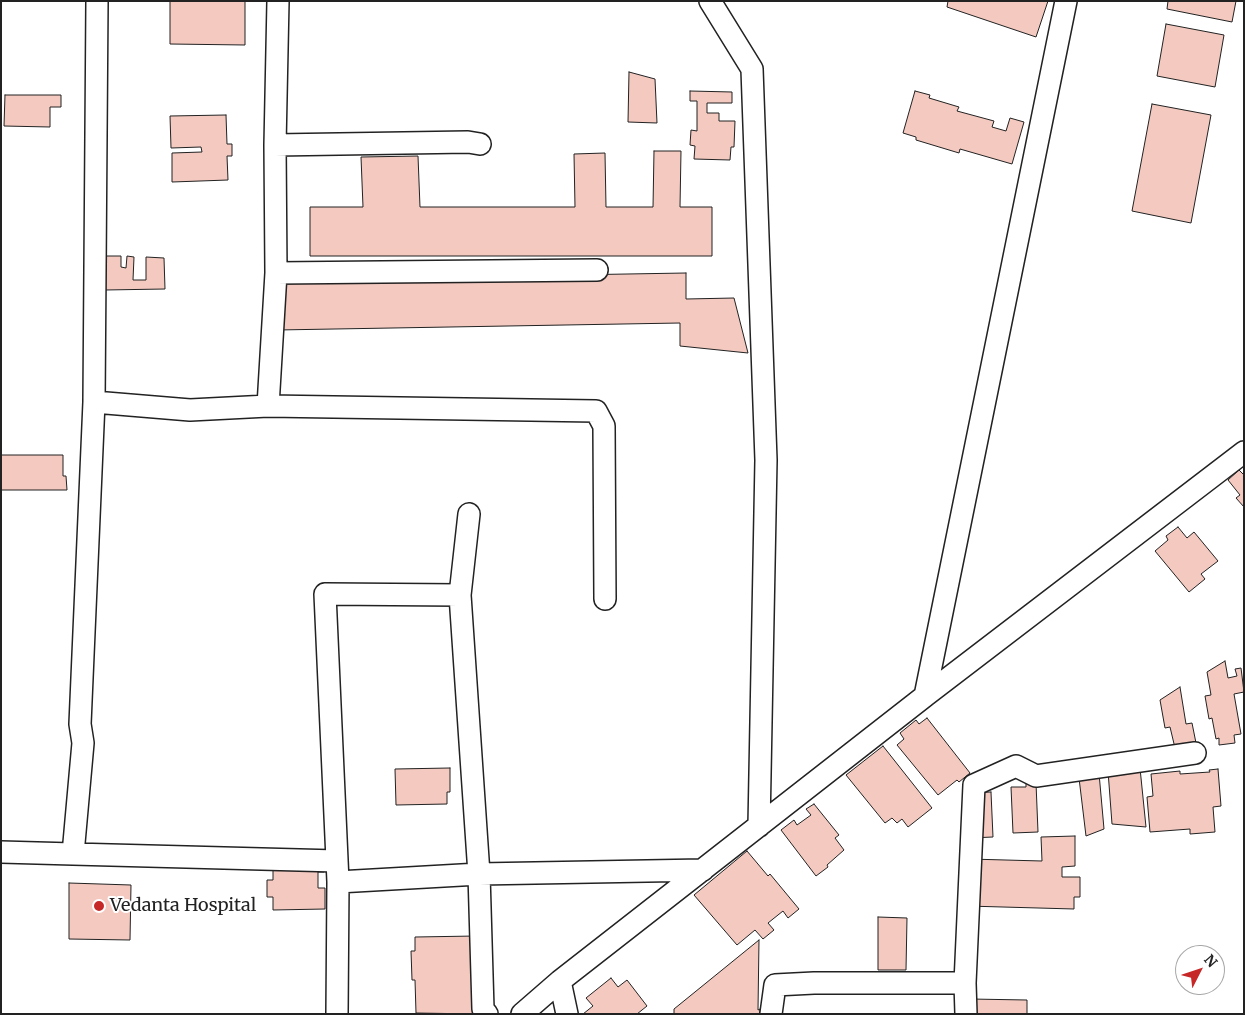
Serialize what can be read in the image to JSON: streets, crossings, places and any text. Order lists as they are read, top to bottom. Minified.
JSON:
{"places":["Vedanta Hospital"],"north":"top right"}
